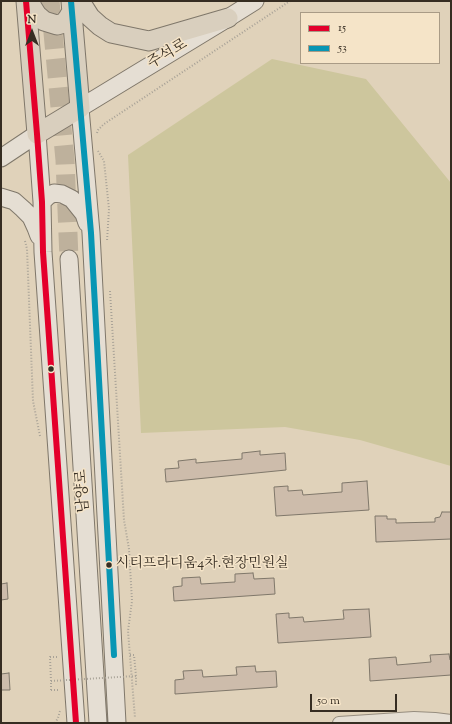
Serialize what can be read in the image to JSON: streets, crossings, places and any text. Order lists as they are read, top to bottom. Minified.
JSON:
{"streets":{"main road":["주석로","남양로"]},"places":["시티프라디움4차.현장민원실"],"lines":["transit line 15","transit line 53"],"legend":["15","53"],"scale_bar":"50 m","north":"top"}
